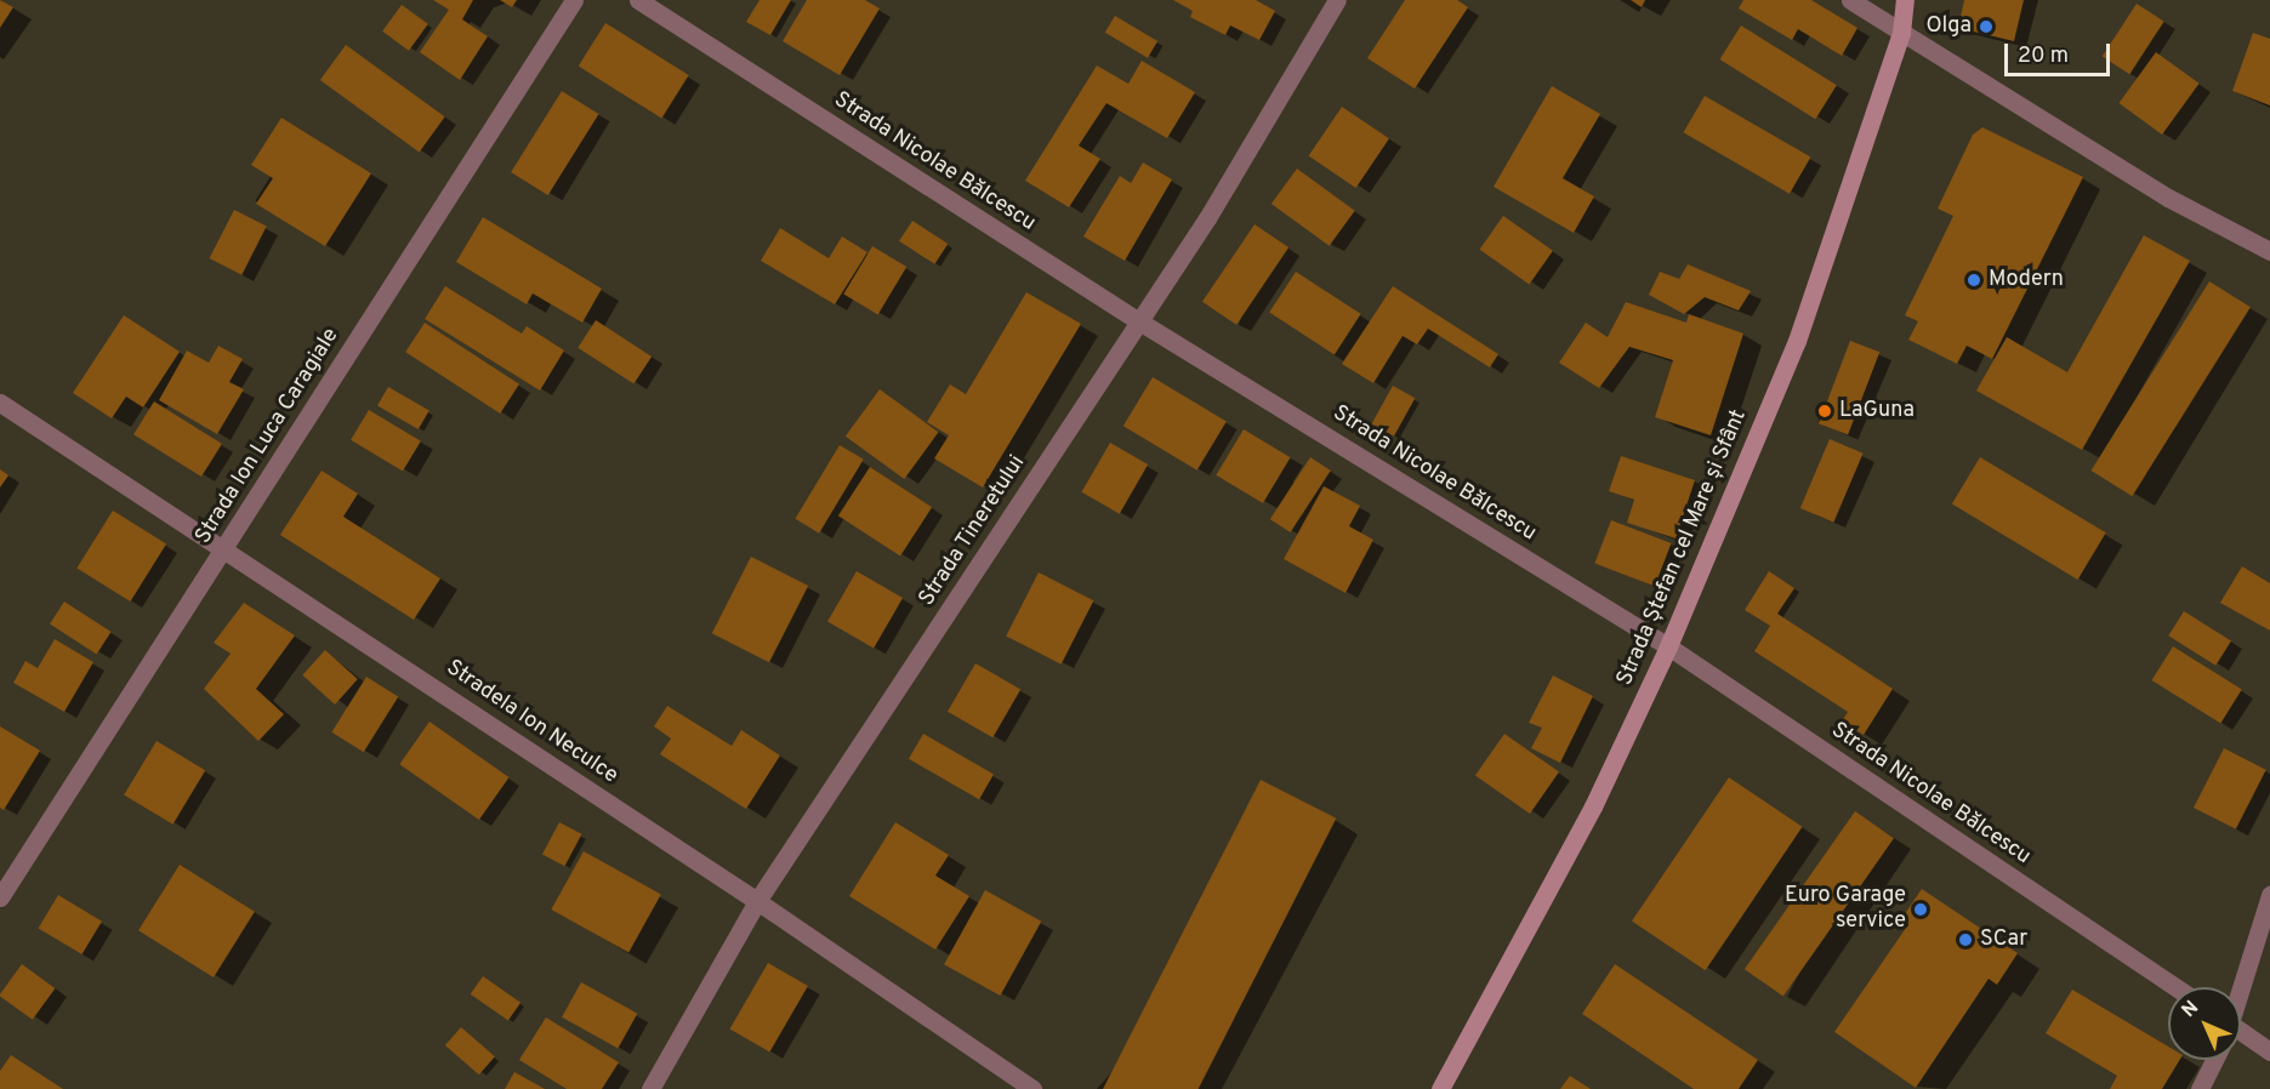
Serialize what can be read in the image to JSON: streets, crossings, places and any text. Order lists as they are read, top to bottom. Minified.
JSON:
{"streets":{"main road":["Strada Ștefan cel Mare și Sfânt"],"street":["Strada Nicolae Bălcescu","Strada Ion Luca Caragiale","Strada Tineretului","Stradela Ion Neculce"]},"crossings":[["Strada Nicolae Bălcescu","Strada Tineretului"],["Strada Nicolae Bălcescu","Strada Ștefan cel Mare și Sfânt"],["Strada Ion Luca Caragiale","Stradela Ion Neculce"],["Strada Tineretului","Stradela Ion Neculce"]],"places":["Olga","Modern","LaGuna","Euro Garage service","SCar"],"scale_bar":"20 m","north":"top left"}
